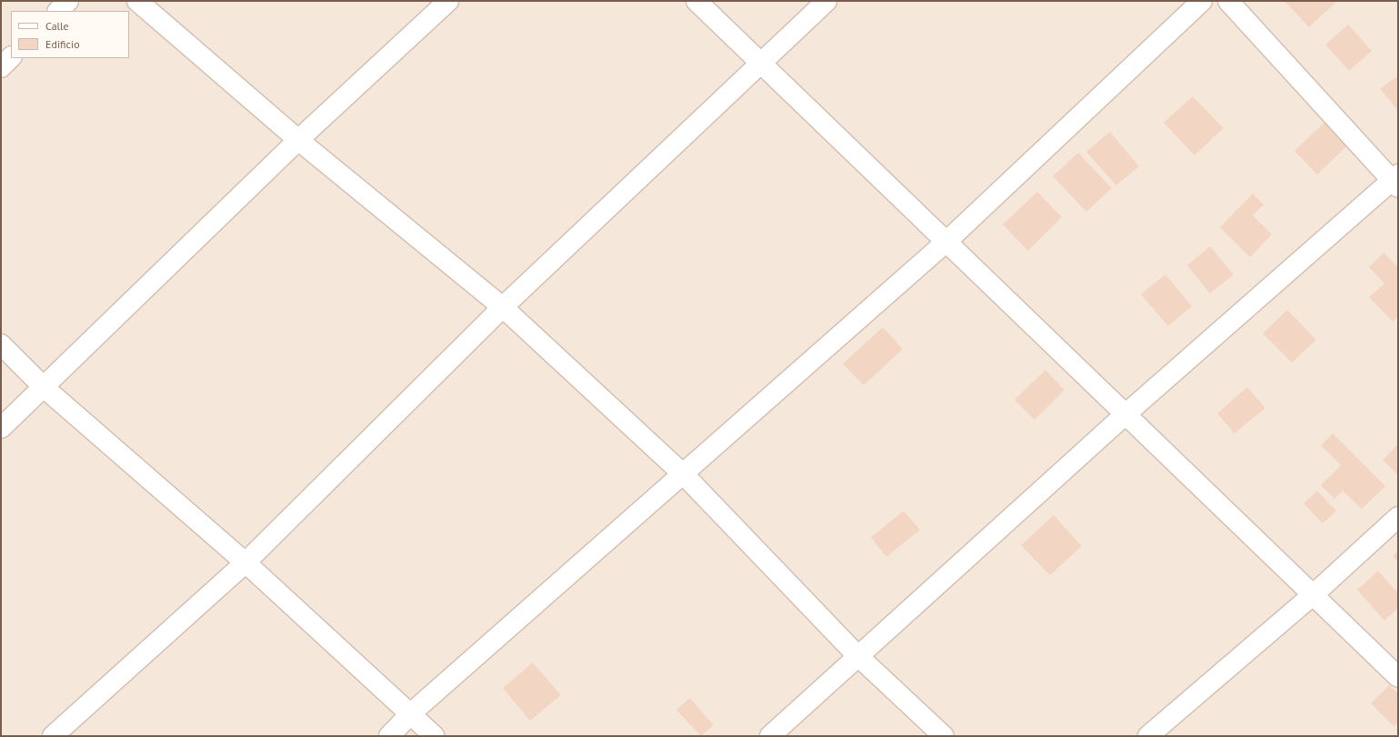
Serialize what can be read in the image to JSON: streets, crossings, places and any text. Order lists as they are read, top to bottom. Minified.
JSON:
{"legend":["Calle","Edificio"]}
